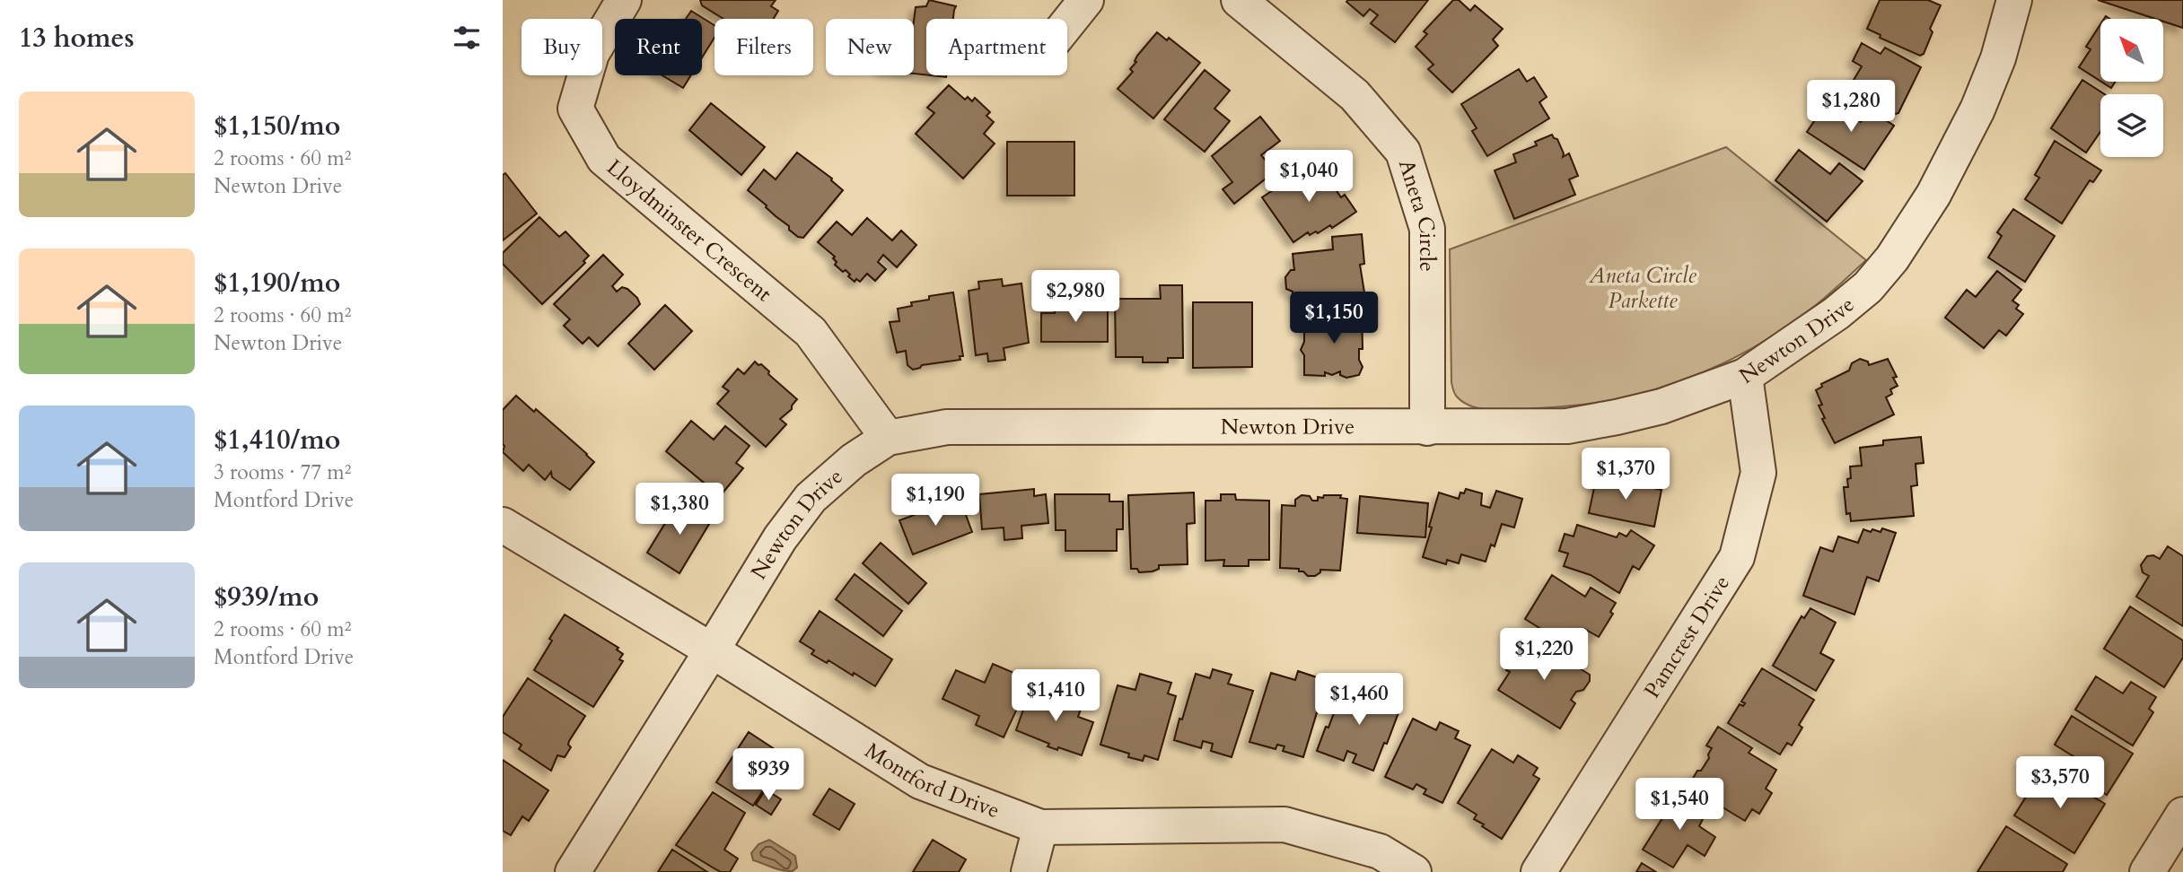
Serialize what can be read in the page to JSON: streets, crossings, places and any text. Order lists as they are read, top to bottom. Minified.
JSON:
{"streets":{"street":["Aneta Circle","Lloydminster Crescent","Newton Drive","Pamcrest Drive","Montford Drive"]},"crossings":[["Aneta Circle","Newton Drive"],["Lloydminster Crescent","Newton Drive"],["Newton Drive","Pamcrest Drive"],["Newton Drive","Montford Drive"]],"parks":["Aneta Circle Parkette"],"north":"top left","page":{"heading":"13 homes","chip":["Buy","Rent","Filters","New","Apartment"],"list":[{"name":"$1,150/mo","note":"2 rooms · 60 m² · Newton Drive"},{"name":"$1,190/mo","note":"2 rooms · 60 m² · Newton Drive"},{"name":"$1,410/mo","note":"3 rooms · 77 m² · Montford Drive"},{"name":"$939/mo","note":"2 rooms · 60 m² · Montford Drive"}],"price":["$1,280","$1,040","$2,980","$1,150","$1,370","$1,190","$1,380","$1,220","$1,410","$1,460","$939","$3,570","$1,540"]}}
